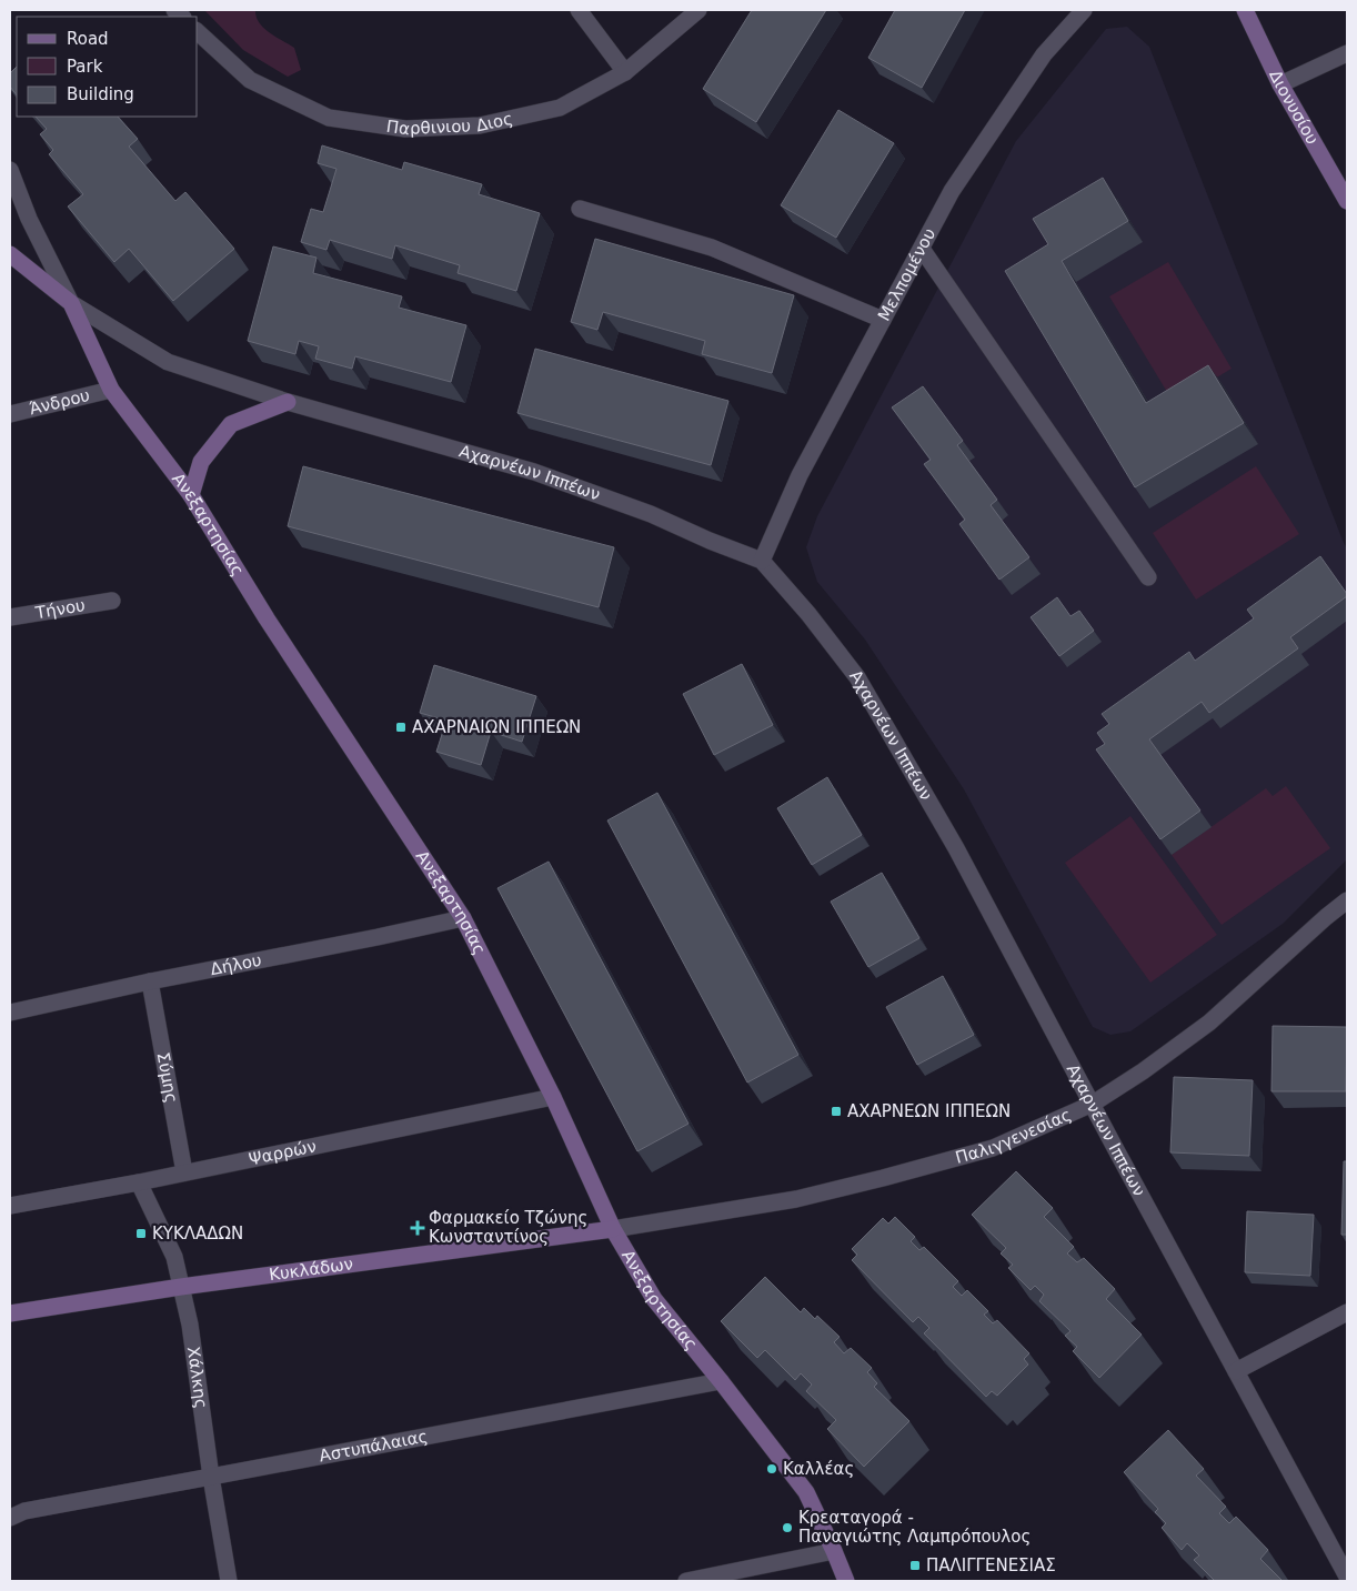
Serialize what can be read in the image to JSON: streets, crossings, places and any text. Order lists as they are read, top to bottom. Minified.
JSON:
{"streets":{"street":["Διονυσίου","Παρθινιου Διος","Μελπομένου","Άνδρου","Αχαρνέων Ιππέων","Ανεξαρτησίας","Τήνου","Δήλου","Σύμης","Παλιγγενεσίας","Ψαρρών","Κυκλάδων","Χάλκης","Αστυπάλαιας"]},"crossings":[["Μελπομένου","Αχαρνέων Ιππέων"],["Άνδρου","Ανεξαρτησίας"],["Αχαρνέων Ιππέων","Ανεξαρτησίας"],["Αχαρνέων Ιππέων","Παλιγγενεσίας"],["Ανεξαρτησίας","Δήλου"],["Ανεξαρτησίας","Παλιγγενεσίας"],["Ανεξαρτησίας","Ψαρρών"],["Ανεξαρτησίας","Κυκλάδων"],["Ανεξαρτησίας","Αστυπάλαιας"],["Δήλου","Σύμης"],["Σύμης","Ψαρρών"],["Παλιγγενεσίας","Κυκλάδων"],["Ψαρρών","Χάλκης"],["Κυκλάδων","Χάλκης"],["Χάλκης","Αστυπάλαιας"]],"places":{"transit":["ΑΧΑΡΝΑΙΩΝ ΙΠΠΕΩΝ","ΑΧΑΡΝΕΩΝ ΙΠΠΕΩΝ","ΚΥΚΛΑΔΩΝ","ΠΑΛΙΓΓΕΝΕΣΙΑΣ"],"health":["Φαρμακείο Τζώνης Κωνσταντίνος"],"other":["Καλλέας","Κρεαταγορά - Παναγιώτης Λαμπρόπουλος"]},"legend":["Road","Park","Building"]}
